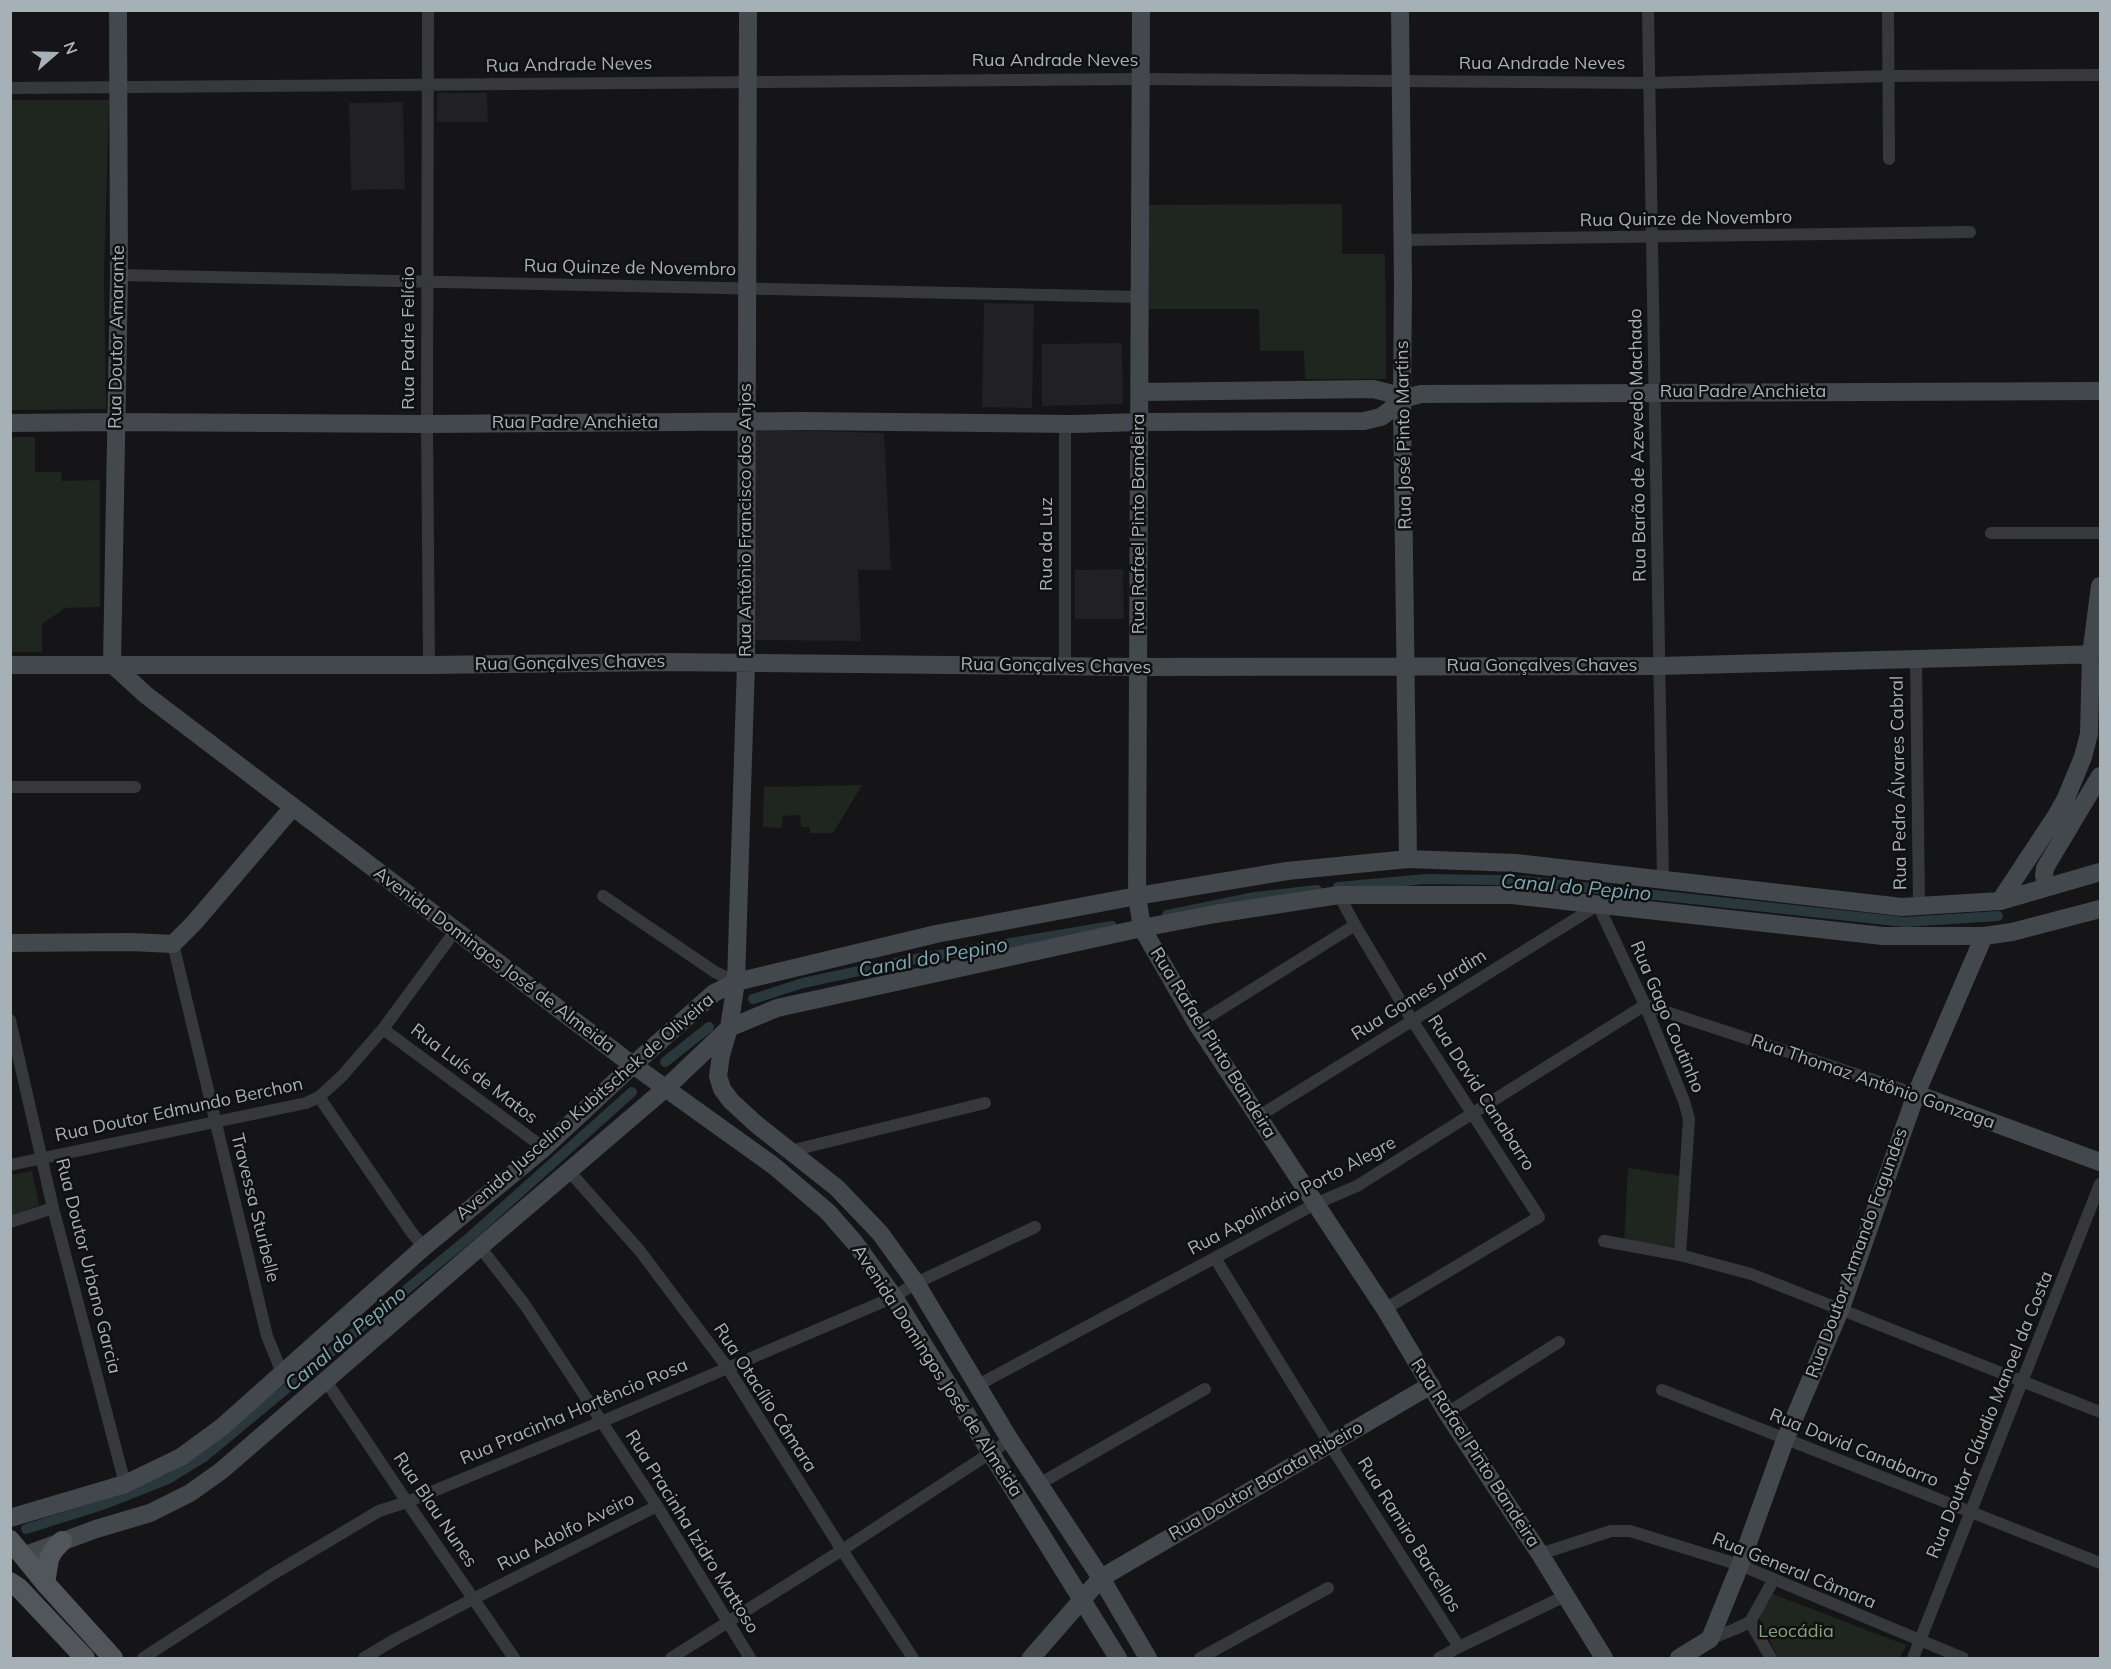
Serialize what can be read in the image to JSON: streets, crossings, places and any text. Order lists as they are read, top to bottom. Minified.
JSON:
{"streets":{"main road":["Rua Doutor Amarante","Rua Padre Anchieta","Rua José Pinto Martins","Rua Antônio Francisco dos Anjos","Rua Rafael Pinto Bandeira","Rua Gonçalves Chaves","Avenida Domingos José de Almeida","Rua Thomaz Antônio Gonzaga","Avenida Juscelino Kubitschek de Oliveira","Rua Doutor Armando Fagundes","Rua Doutor Barata Ribeiro"],"street":["Rua Andrade Neves","Rua Quinze de Novembro","Rua Padre Felício","Rua Barão de Azevedo Machado","Rua da Luz","Rua Pedro Álvares Cabral","Rua Gomes Jardim","Rua Gago Coutinho","Rua Luís de Matos","Rua David Canabarro","Rua Doutor Edmundo Berchon","Rua Apolinário Porto Alegre","Travessa Sturbelle","Rua Doutor Urbano Garcia","Rua Otacílio Câmara","Rua Pracinha Hortêncio Rosa","Rua Doutor Cláudio Manoel da Costa","Rua Blau Nunes","Rua Adolfo Aveiro","Rua Pracinha Izidro Mattoso","Rua Ramiro Barcellos","Rua General Câmara"]},"crossings":[["Rua Andrade Neves","Rua Doutor Amarante"],["Rua Andrade Neves","Rua Padre Felício"],["Rua Andrade Neves","Rua José Pinto Martins"],["Rua Andrade Neves","Rua Barão de Azevedo Machado"],["Rua Andrade Neves","Rua Antônio Francisco dos Anjos"],["Rua Andrade Neves","Rua Rafael Pinto Bandeira"],["Rua Quinze de Novembro","Rua Doutor Amarante"],["Rua Quinze de Novembro","Rua Padre Felício"],["Rua Quinze de Novembro","Rua José Pinto Martins"],["Rua Quinze de Novembro","Rua Barão de Azevedo Machado"],["Rua Quinze de Novembro","Rua Antônio Francisco dos Anjos"],["Rua Quinze de Novembro","Rua Rafael Pinto Bandeira"],["Rua Doutor Amarante","Rua Padre Anchieta"],["Rua Doutor Amarante","Rua Gonçalves Chaves"],["Rua Doutor Amarante","Avenida Domingos José de Almeida"],["Rua Padre Felício","Rua Padre Anchieta"],["Rua Padre Felício","Rua Gonçalves Chaves"],["Rua Padre Anchieta","Rua José Pinto Martins"],["Rua Padre Anchieta","Rua Barão de Azevedo Machado"],["Rua Padre Anchieta","Rua Antônio Francisco dos Anjos"],["Rua Padre Anchieta","Rua Rafael Pinto Bandeira"],["Rua Padre Anchieta","Rua da Luz"],["Rua José Pinto Martins","Rua Gonçalves Chaves"],["Rua José Pinto Martins","Avenida Juscelino Kubitschek de Oliveira"],["Rua Barão de Azevedo Machado","Rua Gonçalves Chaves"],["Rua Barão de Azevedo Machado","Avenida Juscelino Kubitschek de Oliveira"],["Rua Antônio Francisco dos Anjos","Rua Gonçalves Chaves"],["Rua Antônio Francisco dos Anjos","Avenida Domingos José de Almeida"],["Rua Antônio Francisco dos Anjos","Avenida Juscelino Kubitschek de Oliveira"],["Rua Rafael Pinto Bandeira","Rua Gonçalves Chaves"],["Rua Rafael Pinto Bandeira","Rua Gomes Jardim"],["Rua Rafael Pinto Bandeira","Rua David Canabarro"],["Rua Rafael Pinto Bandeira","Avenida Juscelino Kubitschek de Oliveira"],["Rua Rafael Pinto Bandeira","Rua Apolinário Porto Alegre"],["Rua Rafael Pinto Bandeira","Rua Doutor Barata Ribeiro"],["Rua Rafael Pinto Bandeira","Rua General Câmara"],["Rua da Luz","Rua Gonçalves Chaves"],["Rua Gonçalves Chaves","Rua Pedro Álvares Cabral"],["Rua Gonçalves Chaves","Avenida Domingos José de Almeida"],["Rua Pedro Álvares Cabral","Avenida Juscelino Kubitschek de Oliveira"],["Avenida Domingos José de Almeida","Avenida Juscelino Kubitschek de Oliveira"],["Avenida Domingos José de Almeida","Rua Doutor Edmundo Berchon"],["Avenida Domingos José de Almeida","Rua Apolinário Porto Alegre"],["Avenida Domingos José de Almeida","Rua Pracinha Hortêncio Rosa"],["Avenida Domingos José de Almeida","Rua Doutor Barata Ribeiro"],["Rua Gomes Jardim","Rua Gago Coutinho"],["Rua Gomes Jardim","Rua David Canabarro"],["Rua Gomes Jardim","Avenida Juscelino Kubitschek de Oliveira"],["Rua Gago Coutinho","Rua Thomaz Antônio Gonzaga"],["Rua Gago Coutinho","Avenida Juscelino Kubitschek de Oliveira"],["Rua Gago Coutinho","Rua Apolinário Porto Alegre"],["Rua Luís de Matos","Avenida Juscelino Kubitschek de Oliveira"],["Rua Luís de Matos","Rua Doutor Edmundo Berchon"],["Rua Thomaz Antônio Gonzaga","Rua Apolinário Porto Alegre"],["Rua Thomaz Antônio Gonzaga","Rua Doutor Armando Fagundes"],["Rua David Canabarro","Avenida Juscelino Kubitschek de Oliveira"],["Rua David Canabarro","Rua Apolinário Porto Alegre"],["Rua David Canabarro","Rua Doutor Armando Fagundes"],["Rua David Canabarro","Rua Doutor Cláudio Manoel da Costa"],["Avenida Juscelino Kubitschek de Oliveira","Travessa Sturbelle"],["Avenida Juscelino Kubitschek de Oliveira","Rua Doutor Armando Fagundes"],["Avenida Juscelino Kubitschek de Oliveira","Rua Doutor Urbano Garcia"],["Avenida Juscelino Kubitschek de Oliveira","Rua Otacílio Câmara"],["Avenida Juscelino Kubitschek de Oliveira","Rua Blau Nunes"],["Avenida Juscelino Kubitschek de Oliveira","Rua Pracinha Izidro Mattoso"],["Rua Doutor Edmundo Berchon","Travessa Sturbelle"],["Rua Doutor Edmundo Berchon","Rua Doutor Urbano Garcia"],["Rua Apolinário Porto Alegre","Rua Ramiro Barcellos"],["Rua Doutor Armando Fagundes","Rua General Câmara"],["Rua Otacílio Câmara","Rua Pracinha Hortêncio Rosa"],["Rua Pracinha Hortêncio Rosa","Rua Blau Nunes"],["Rua Pracinha Hortêncio Rosa","Rua Pracinha Izidro Mattoso"],["Rua Doutor Cláudio Manoel da Costa","Rua General Câmara"],["Rua Doutor Barata Ribeiro","Rua Ramiro Barcellos"],["Rua Blau Nunes","Rua Adolfo Aveiro"],["Rua Adolfo Aveiro","Rua Pracinha Izidro Mattoso"]],"water":["Canal do Pepino"],"parks":["Leocádia"],"north":"right"}
